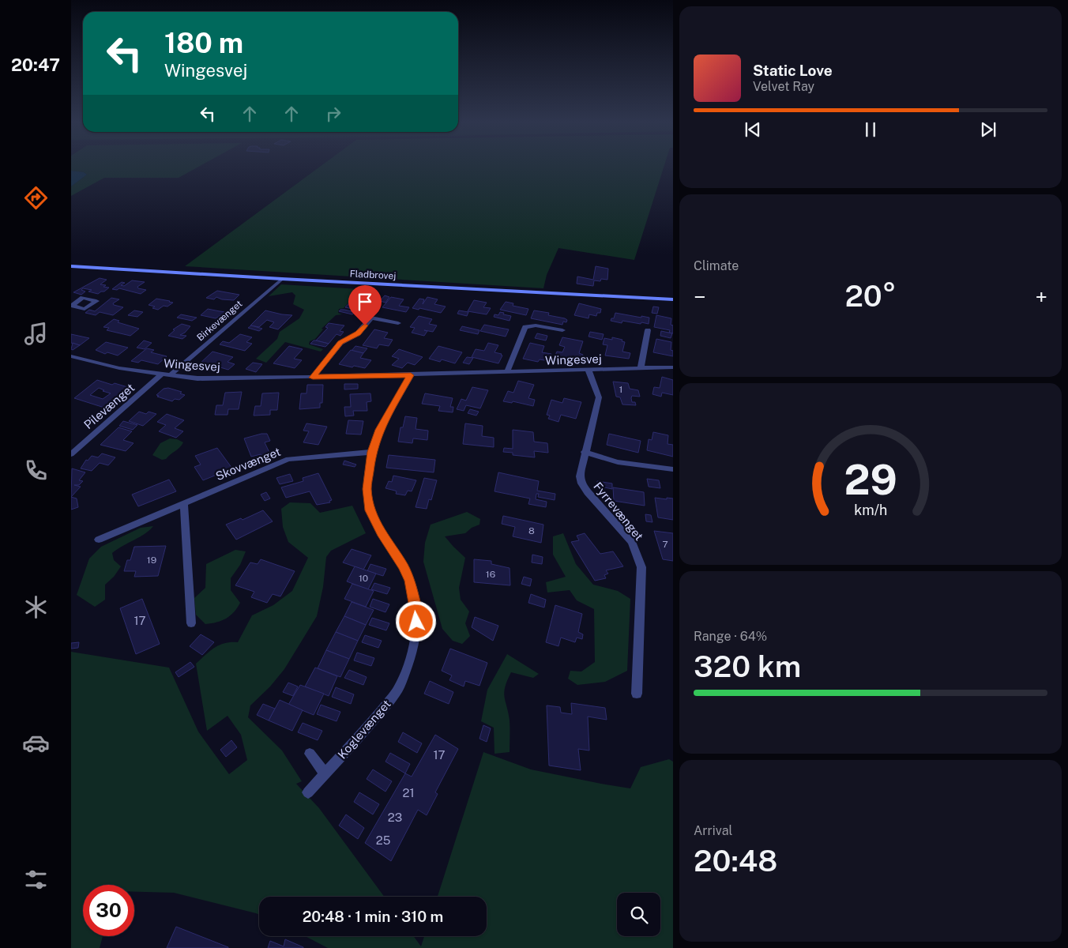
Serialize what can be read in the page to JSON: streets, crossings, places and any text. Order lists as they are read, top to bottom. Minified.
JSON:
{"streets":{"main road":["Fladbrovej"],"street":["Birkevænget","Wingesvej","Pilevænget","Skovvænget","Fyrrevænget","Koglevænget"]},"crossings":[["Fladbrovej","Birkevænget"],["Birkevænget","Wingesvej"],["Wingesvej","Pilevænget"],["Wingesvej","Fyrrevænget"],["Wingesvej","Koglevænget"],["Skovvænget","Koglevænget"]],"house_numbers":["1","8","7","19","16","10","17","17","21","23","25"],"page":{"tabs":"20:47","turn":["180 m","Wingesvej"],"song":["Static Love","Velvet Ray"],"tile":["Climate",["Range · 64%","320 km"],["Arrival","20:48"]],"heat":["−","20°","+"],"limit":"30","trip":"20:48 · 1 min · 310 m","gauge":["29","km/h"]}}
